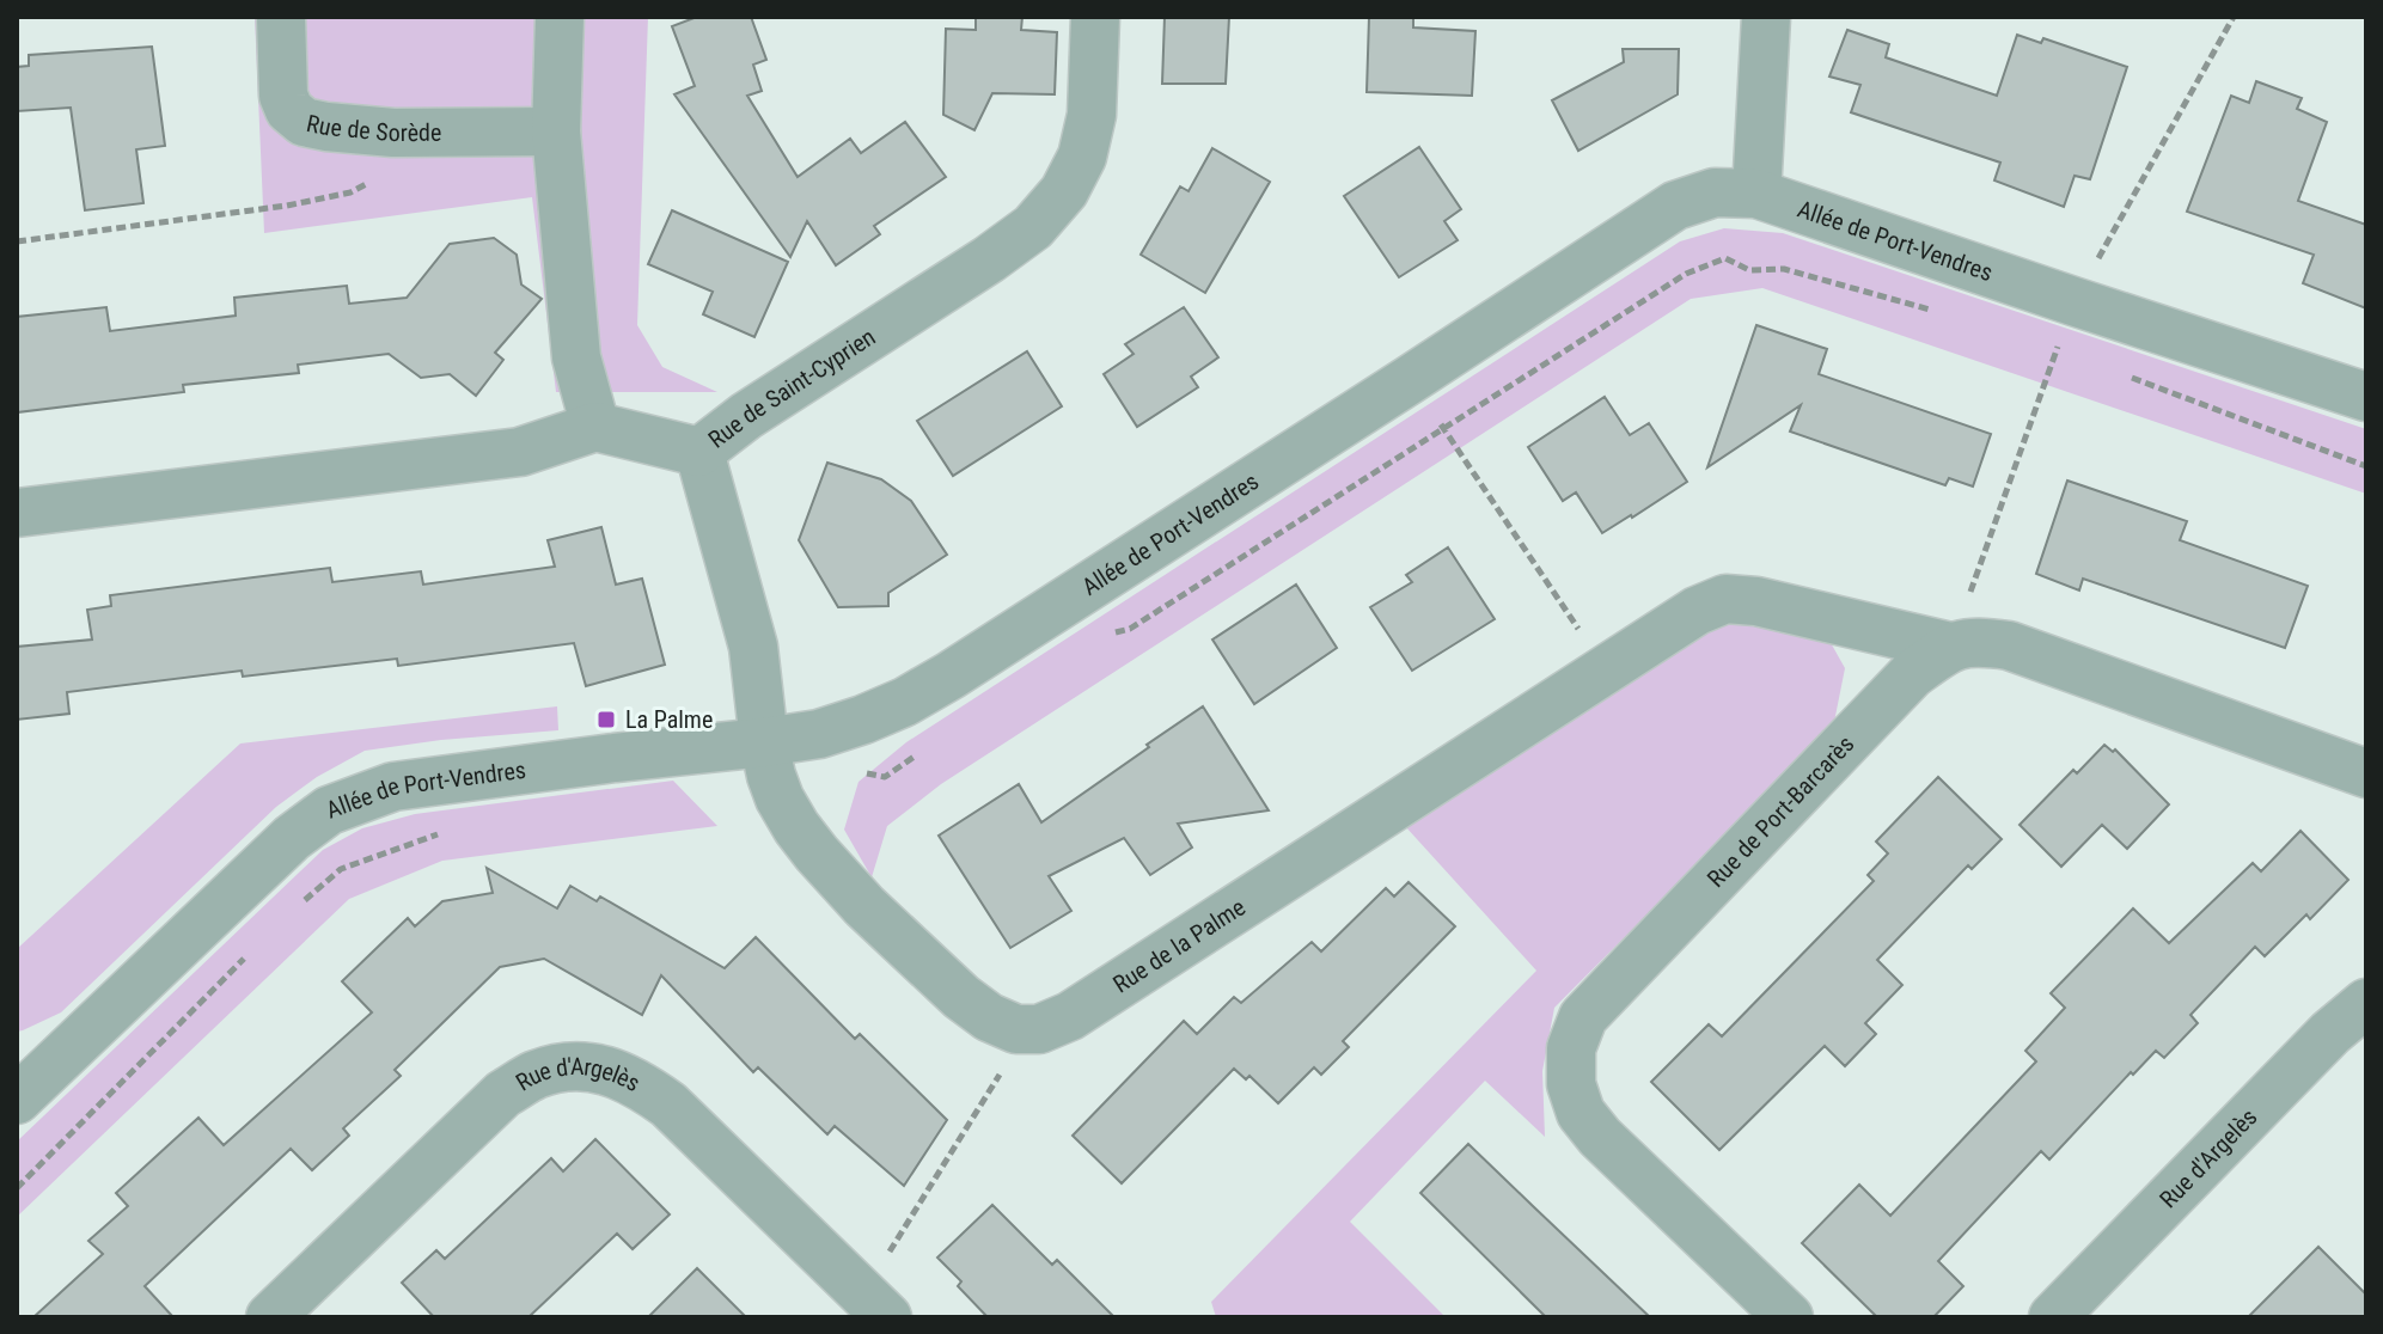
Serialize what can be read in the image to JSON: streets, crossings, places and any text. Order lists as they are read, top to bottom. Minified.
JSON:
{"streets":{"street":["Rue de Sorède","Allée de Port-Vendres","Rue de Saint-Cyprien","Rue de Port-Barcarès","Rue de la Palme","Rue d'Argelès"]},"crossings":[["Rue de Port-Barcarès","Rue de la Palme"]],"places":{"transit":["La Palme"]}}
